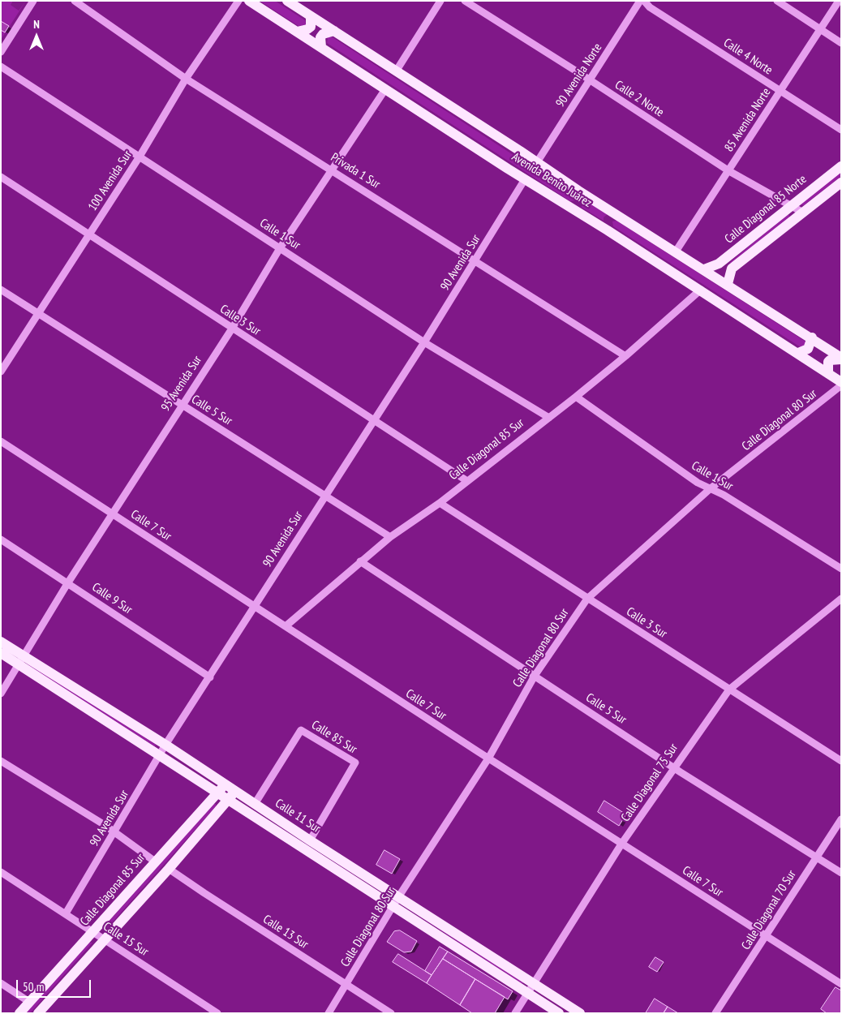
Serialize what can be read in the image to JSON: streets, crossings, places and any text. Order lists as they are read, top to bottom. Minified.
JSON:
{"streets":{"main road":["Avenida Benito Juárez","Calle Diagonal 85 Norte","Calle Diagonal 85 Sur","Calle 11 Sur"],"street":["Calle 4 Norte","90 Avenida Norte","Calle 2 Norte","85 Avenida Norte","Privada 1 Sur","100 Avenida Sur","Calle 1 Sur","90 Avenida Sur","Calle 3 Sur","95 Avenida Sur","Calle 5 Sur","Calle Diagonal 80 Sur","Calle 7 Sur","Calle 9 Sur","Calle 85 Sur","Calle Diagonal 75 Sur","Calle Diagonal 70 Sur","Calle 13 Sur","Calle 15 Sur"]},"crossings":[["Calle 4 Norte","85 Avenida Norte"],["90 Avenida Norte","Calle 2 Norte"],["90 Avenida Norte","Avenida Benito Juárez"],["Calle 2 Norte","85 Avenida Norte"],["Calle 2 Norte","Calle Diagonal 85 Norte"],["85 Avenida Norte","Avenida Benito Juárez"],["Privada 1 Sur","100 Avenida Sur"],["Privada 1 Sur","90 Avenida Sur"],["Privada 1 Sur","95 Avenida Sur"],["Privada 1 Sur","Calle Diagonal 85 Sur"],["Avenida Benito Juárez","Calle Diagonal 85 Norte"],["Avenida Benito Juárez","90 Avenida Sur"],["Avenida Benito Juárez","95 Avenida Sur"],["Avenida Benito Juárez","Calle Diagonal 85 Sur"],["100 Avenida Sur","Calle 1 Sur"],["100 Avenida Sur","Calle 3 Sur"],["100 Avenida Sur","Calle 5 Sur"],["Calle 1 Sur","90 Avenida Sur"],["Calle 1 Sur","95 Avenida Sur"],["Calle 1 Sur","Calle Diagonal 80 Sur"],["Calle 1 Sur","Calle Diagonal 85 Sur"],["90 Avenida Sur","Calle 3 Sur"],["90 Avenida Sur","Calle 5 Sur"],["90 Avenida Sur","Calle 7 Sur"],["90 Avenida Sur","Calle 9 Sur"],["90 Avenida Sur","Calle 11 Sur"],["90 Avenida Sur","Calle 15 Sur"],["Calle 3 Sur","95 Avenida Sur"],["Calle 3 Sur","Calle Diagonal 80 Sur"],["Calle 3 Sur","Calle Diagonal 85 Sur"],["Calle 3 Sur","Calle Diagonal 75 Sur"],["95 Avenida Sur","Calle 5 Sur"],["95 Avenida Sur","Calle 7 Sur"],["95 Avenida Sur","Calle 9 Sur"],["95 Avenida Sur","Calle 11 Sur"],["Calle 5 Sur","Calle Diagonal 80 Sur"],["Calle 5 Sur","Calle Diagonal 85 Sur"],["Calle 5 Sur","Calle Diagonal 75 Sur"],["Calle 5 Sur","Calle Diagonal 70 Sur"],["Calle Diagonal 80 Sur","Calle 7 Sur"],["Calle Diagonal 80 Sur","Calle 11 Sur"],["Calle Diagonal 80 Sur","Calle 13 Sur"],["Calle Diagonal 85 Sur","Calle 7 Sur"],["Calle Diagonal 85 Sur","Calle 11 Sur"],["Calle Diagonal 85 Sur","Calle 13 Sur"],["Calle Diagonal 85 Sur","Calle 15 Sur"],["Calle 7 Sur","Calle Diagonal 75 Sur"],["Calle 7 Sur","Calle Diagonal 70 Sur"],["Calle 85 Sur","Calle 11 Sur"],["Calle Diagonal 75 Sur","Calle 11 Sur"]],"scale_bar":"50 m","north":"top"}
